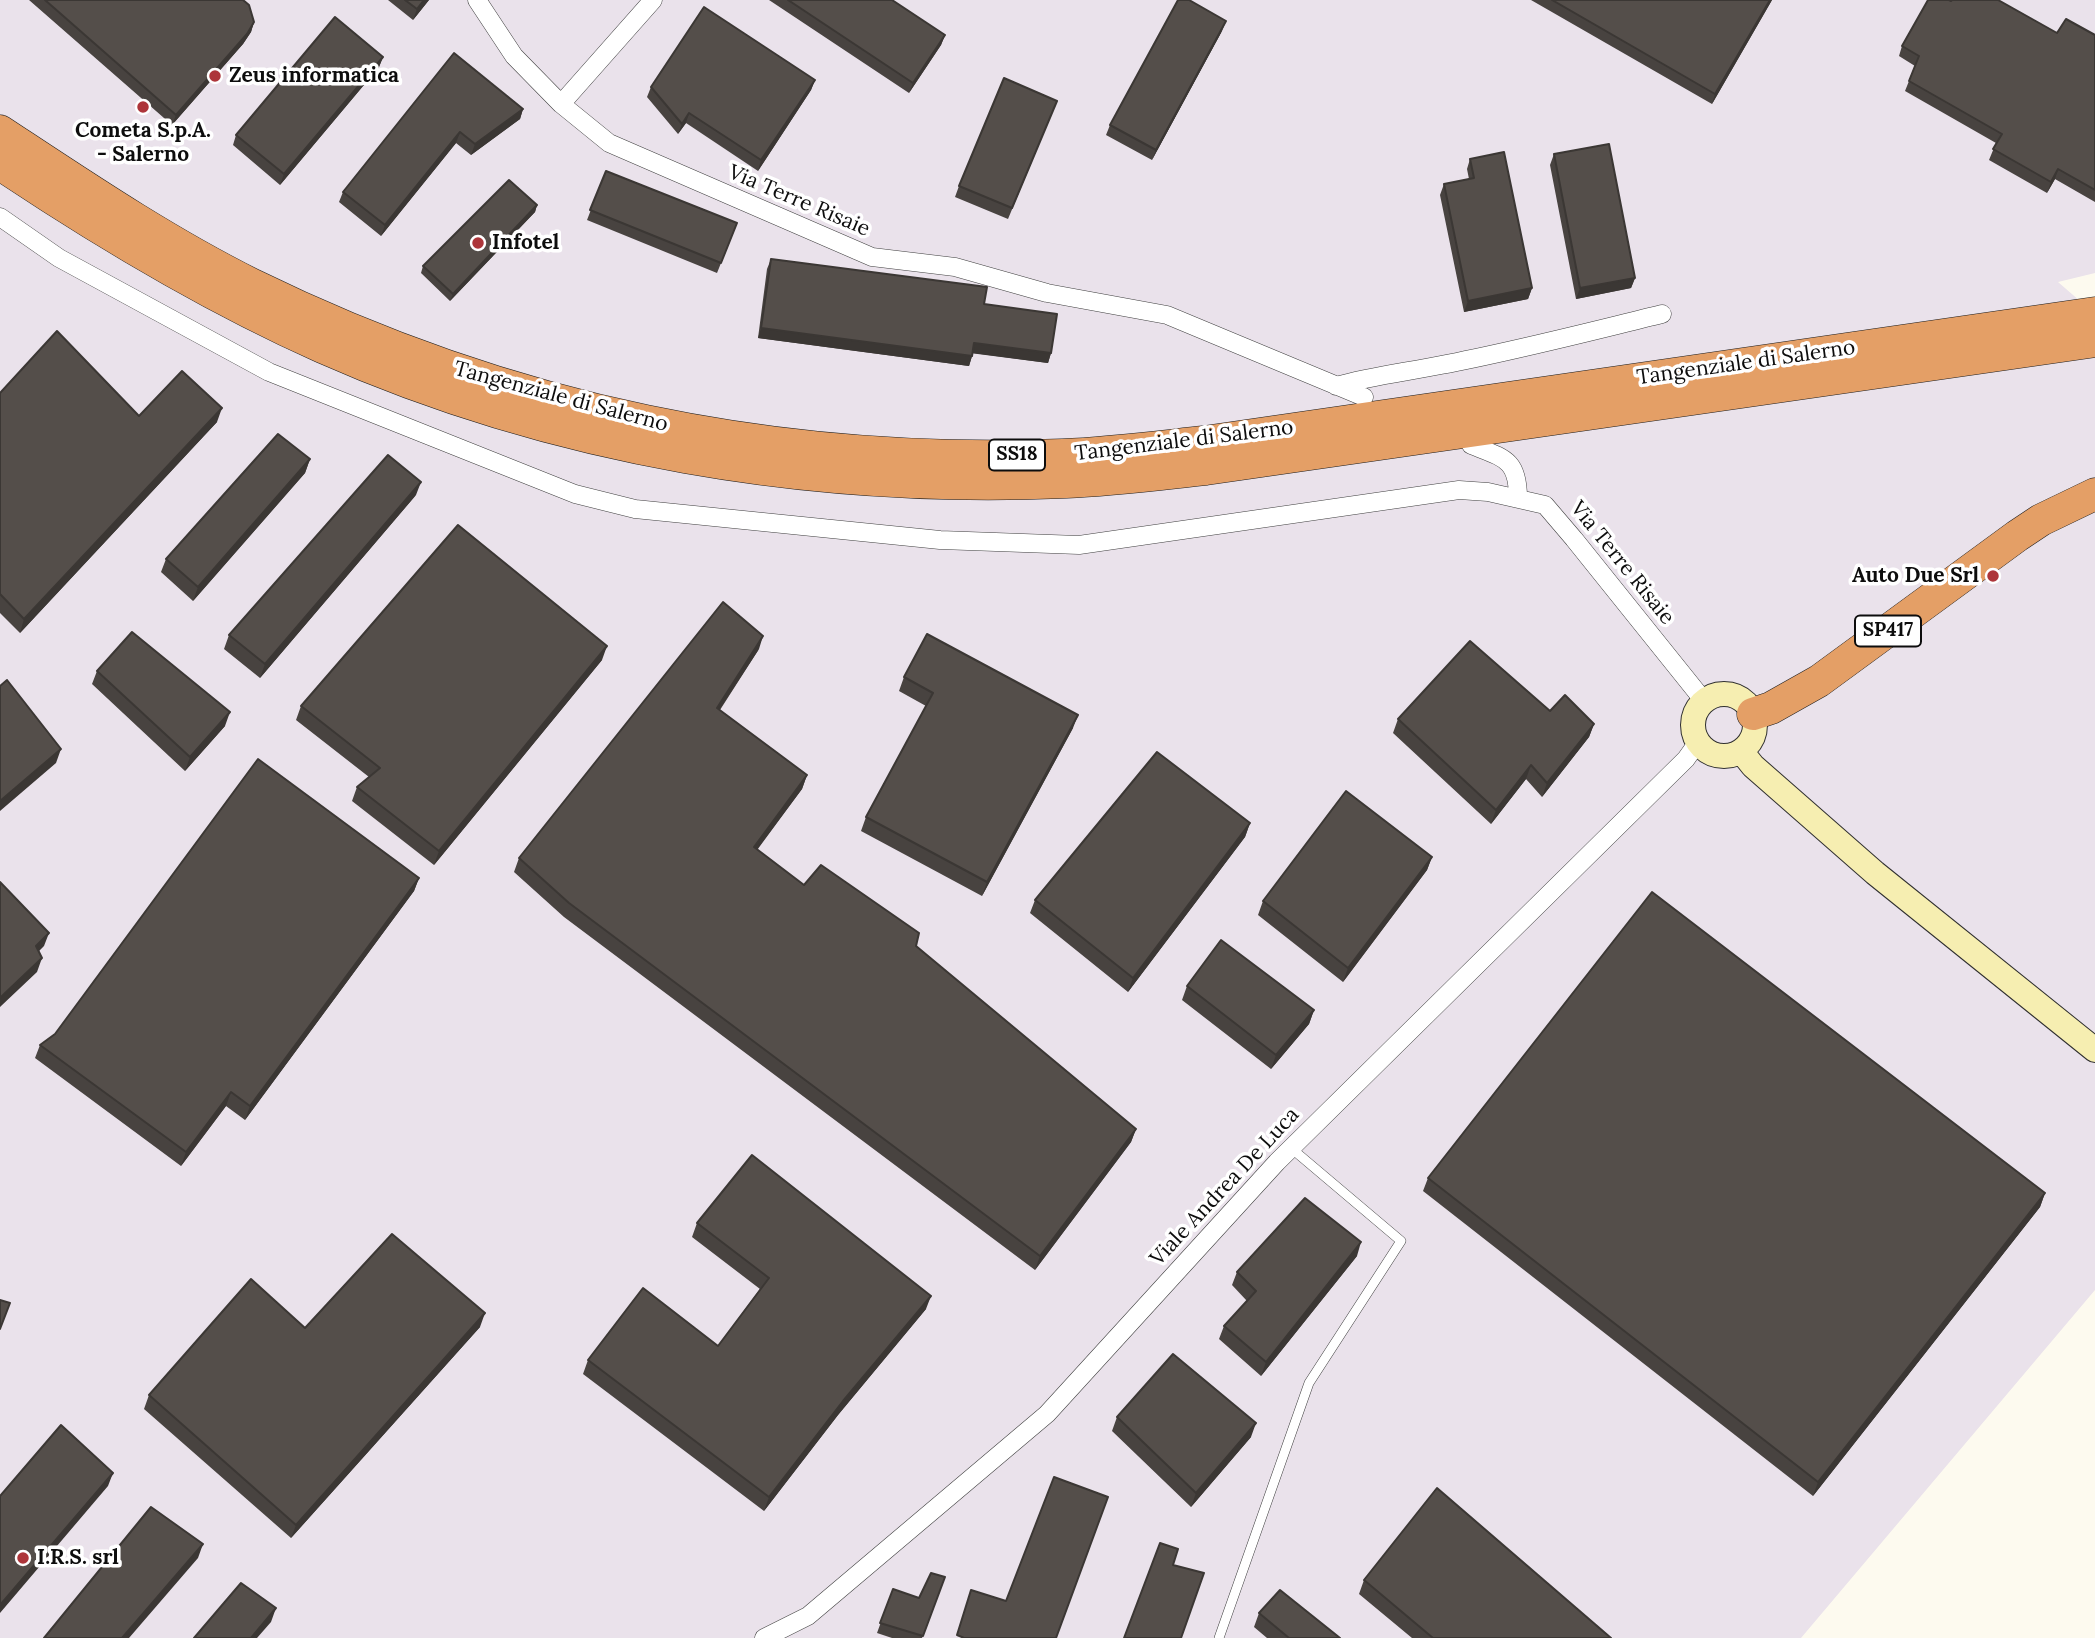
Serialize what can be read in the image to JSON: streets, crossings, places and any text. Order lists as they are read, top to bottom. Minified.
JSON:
{"streets":{"highway":["Tangenziale di Salerno","SS18","SP417"],"street":["Via Terre Risaie","Viale Andrea De Luca"]},"crossings":[["Via Terre Risaie","SP417"],["Via Terre Risaie","Viale Andrea De Luca"],["SP417","Viale Andrea De Luca"]],"places":["Zeus informatica","Cometa S.p.A. - Salerno","Infotel","Auto Due Srl","I.R.S. srl"]}
